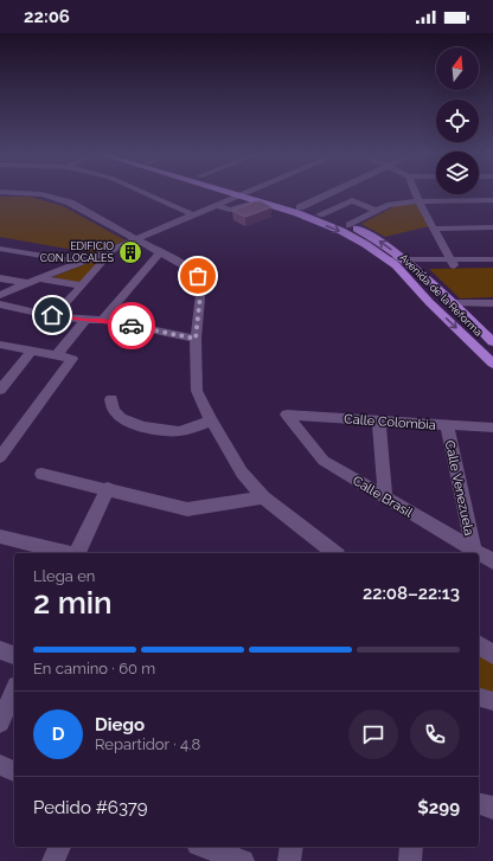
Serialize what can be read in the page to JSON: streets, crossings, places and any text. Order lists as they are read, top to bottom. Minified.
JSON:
{"streets":{"main road":["Avenida de la Reforma"],"street":["Calle Colombia","Calle Venezuela","Calle Brasil"]},"crossings":[["Calle Colombia","Calle Venezuela"],["Calle Colombia","Calle Brasil"],["Calle Venezuela","Calle Brasil"]],"places":{"building":["EDIFICIO CON LOCALES"]},"north":"top","page":{"status":"22:06","heading":["2 min","Llega en","22:08–22:13"],"panel":["Diego","Repartidor · 4.8","Pedido #6379","$299"],"bar":"En camino · 60 m","round":"D"}}
